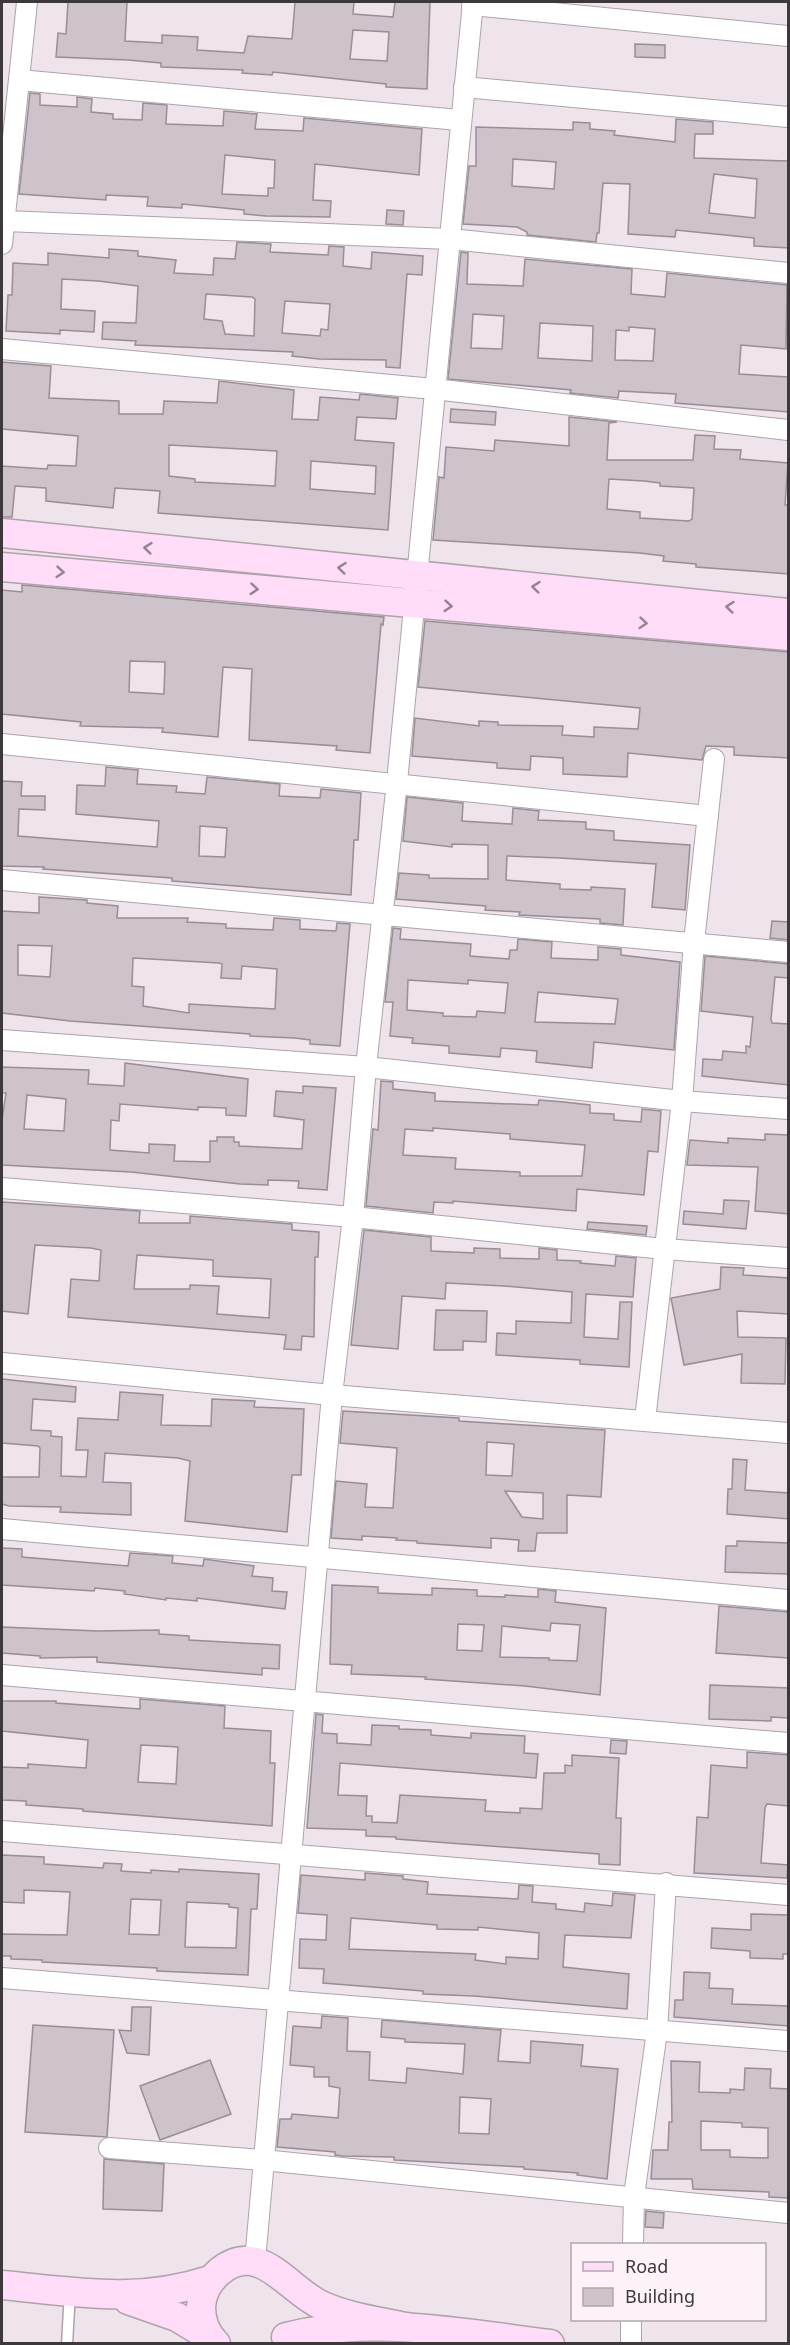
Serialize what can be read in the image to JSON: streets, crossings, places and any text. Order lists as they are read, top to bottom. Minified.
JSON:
{"legend":["Road","Building"]}
